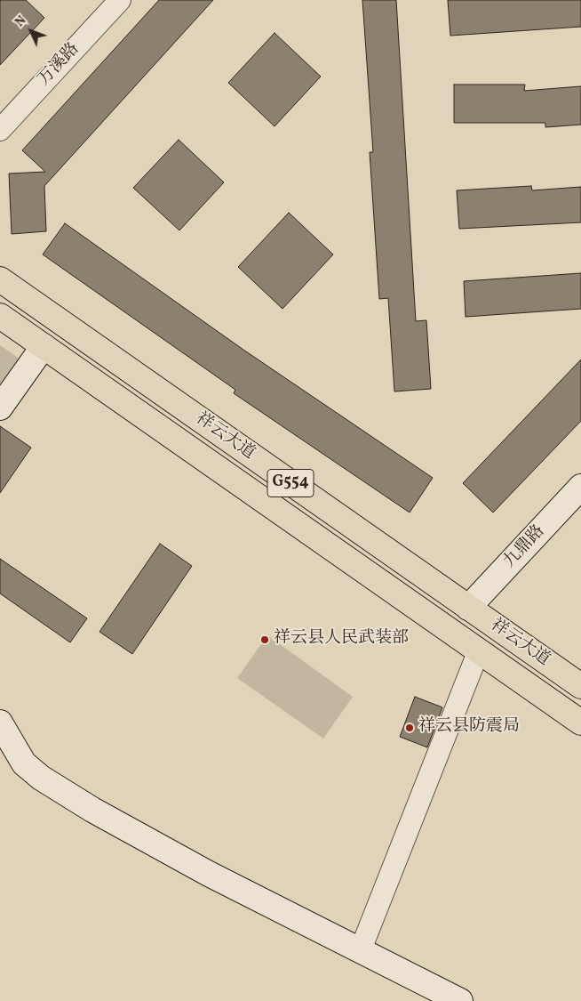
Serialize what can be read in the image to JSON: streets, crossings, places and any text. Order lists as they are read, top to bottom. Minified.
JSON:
{"streets":{"highway":["祥云大道","G554"],"street":["万溪路","九鼎路"]},"crossings":[["祥云大道","九鼎路"]],"places":["祥云县人民武装部","祥云县防震局"],"north":"top left"}
